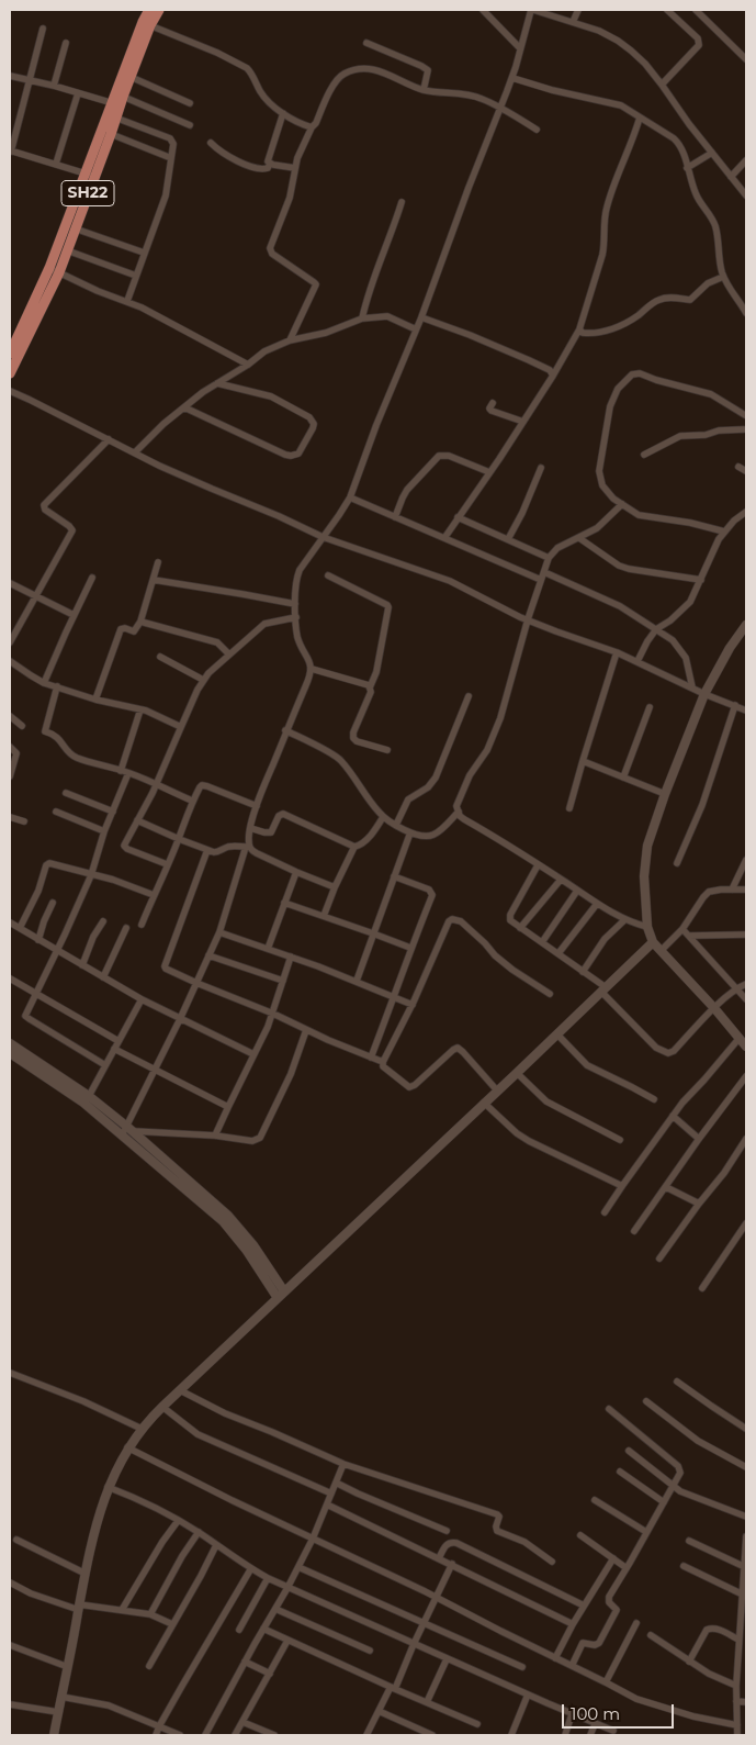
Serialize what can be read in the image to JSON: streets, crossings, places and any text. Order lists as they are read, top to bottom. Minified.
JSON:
{"streets":{"main road":["SH22"]},"scale_bar":"100 m"}
